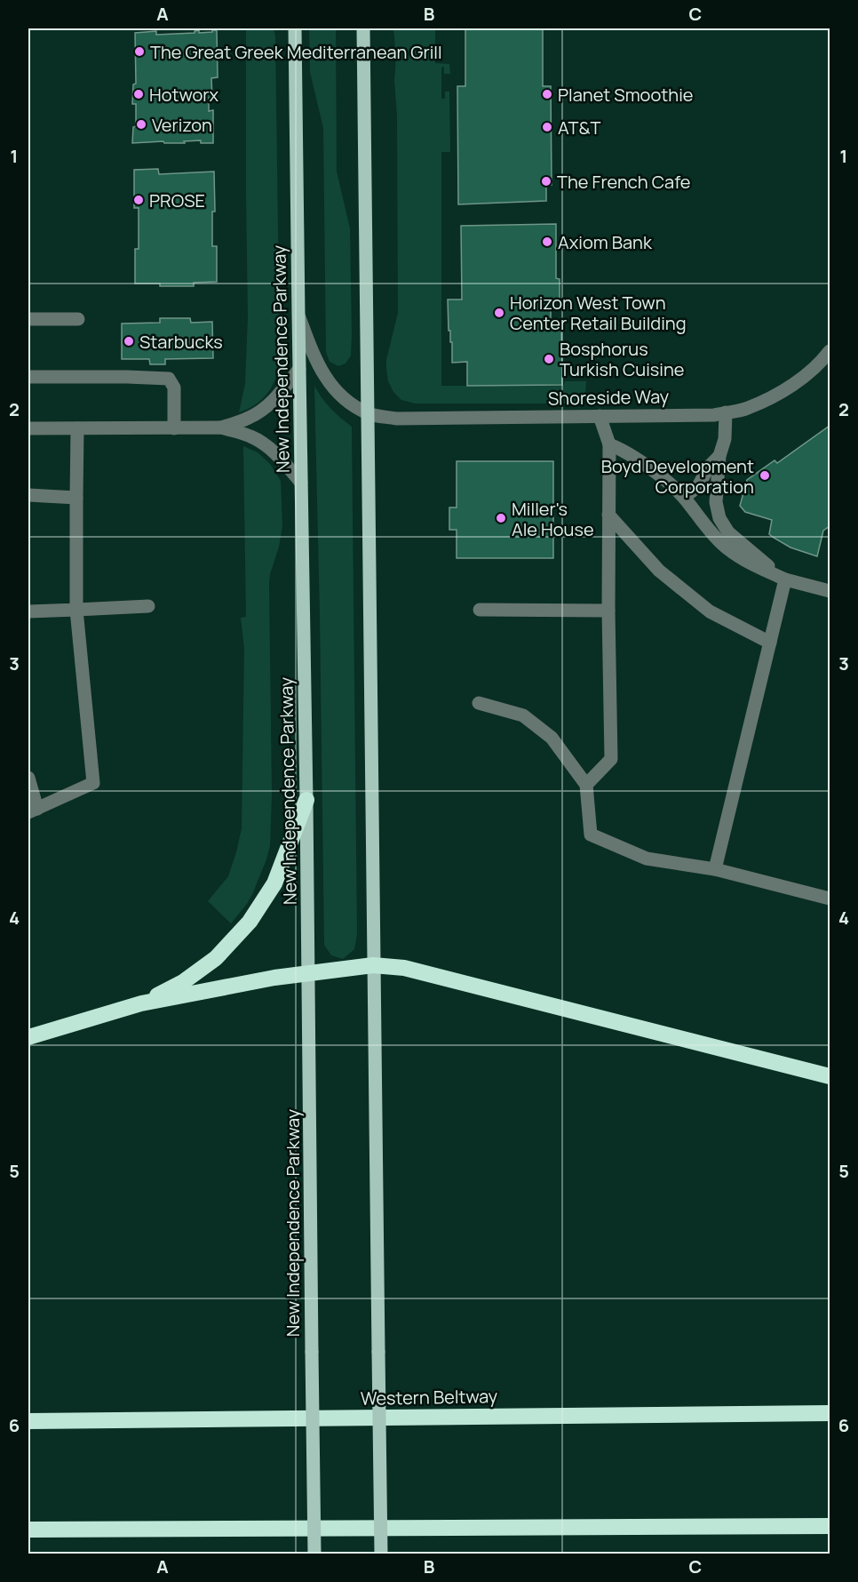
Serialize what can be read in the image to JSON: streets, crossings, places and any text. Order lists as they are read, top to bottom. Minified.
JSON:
{"streets":{"highway":["Western Beltway"],"main road":["New Independence Parkway"],"street":["Shoreside Way"]},"places":["The Great Greek Mediterranean Grill","Hotworx","Planet Smoothie","Verizon","AT&T","The French Cafe","PROSE","Axiom Bank","Horizon West Town Center Retail Building","Starbucks","Bosphorus Turkish Cuisine","Boyd Development Corporation","Miller's Ale House"],"grid":{"columns":["A","B","C"],"rows":["1","2","3","4","5","6"]}}
